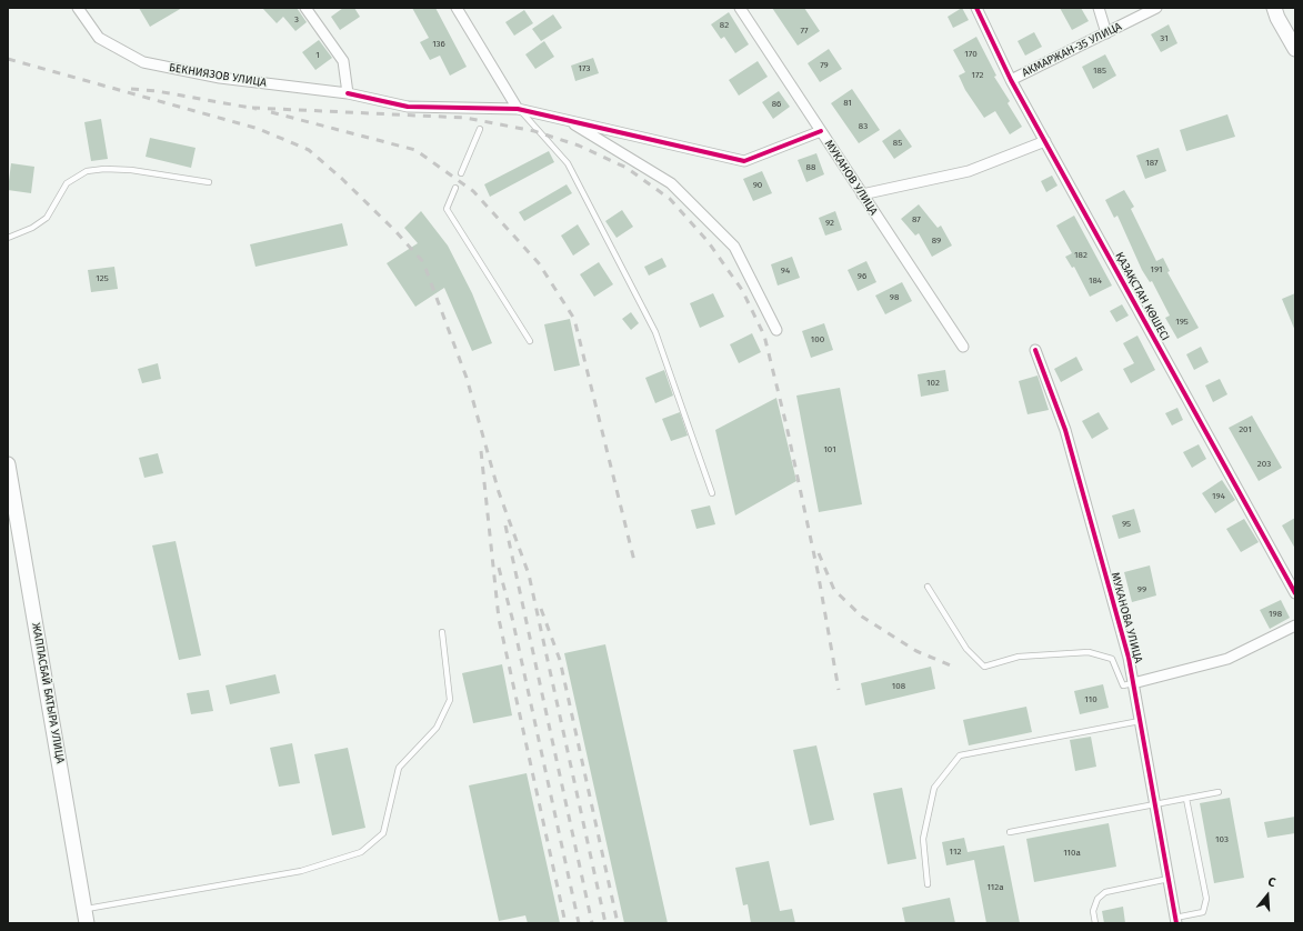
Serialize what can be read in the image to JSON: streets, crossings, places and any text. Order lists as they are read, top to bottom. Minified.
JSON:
{"streets":{"main road":["ЖАППАСБАЙ БАТЫРА УЛИЦА"],"street":["АКМАРЖАН-35 УЛИЦА","БЕКНИЯЗОВ УЛИЦА","МУКАНОВ УЛИЦА","ҚАЗАҚСТАН КӨШЕСІ","МУКАНОВА УЛИЦА"]},"crossings":[["АКМАРЖАН-35 УЛИЦА","ҚАЗАҚСТАН КӨШЕСІ"],["БЕКНИЯЗОВ УЛИЦА","МУКАНОВ УЛИЦА"]],"house_numbers":["3","82","77","31","136","170","1","79","173","185","172","81","86","83","85","187","88","90","87","92","89","182","191","94","96","125","184","98","195","100","102","201","101","203","194","95","99","198","108","110","103","112","110а","112а"],"north":"top"}
